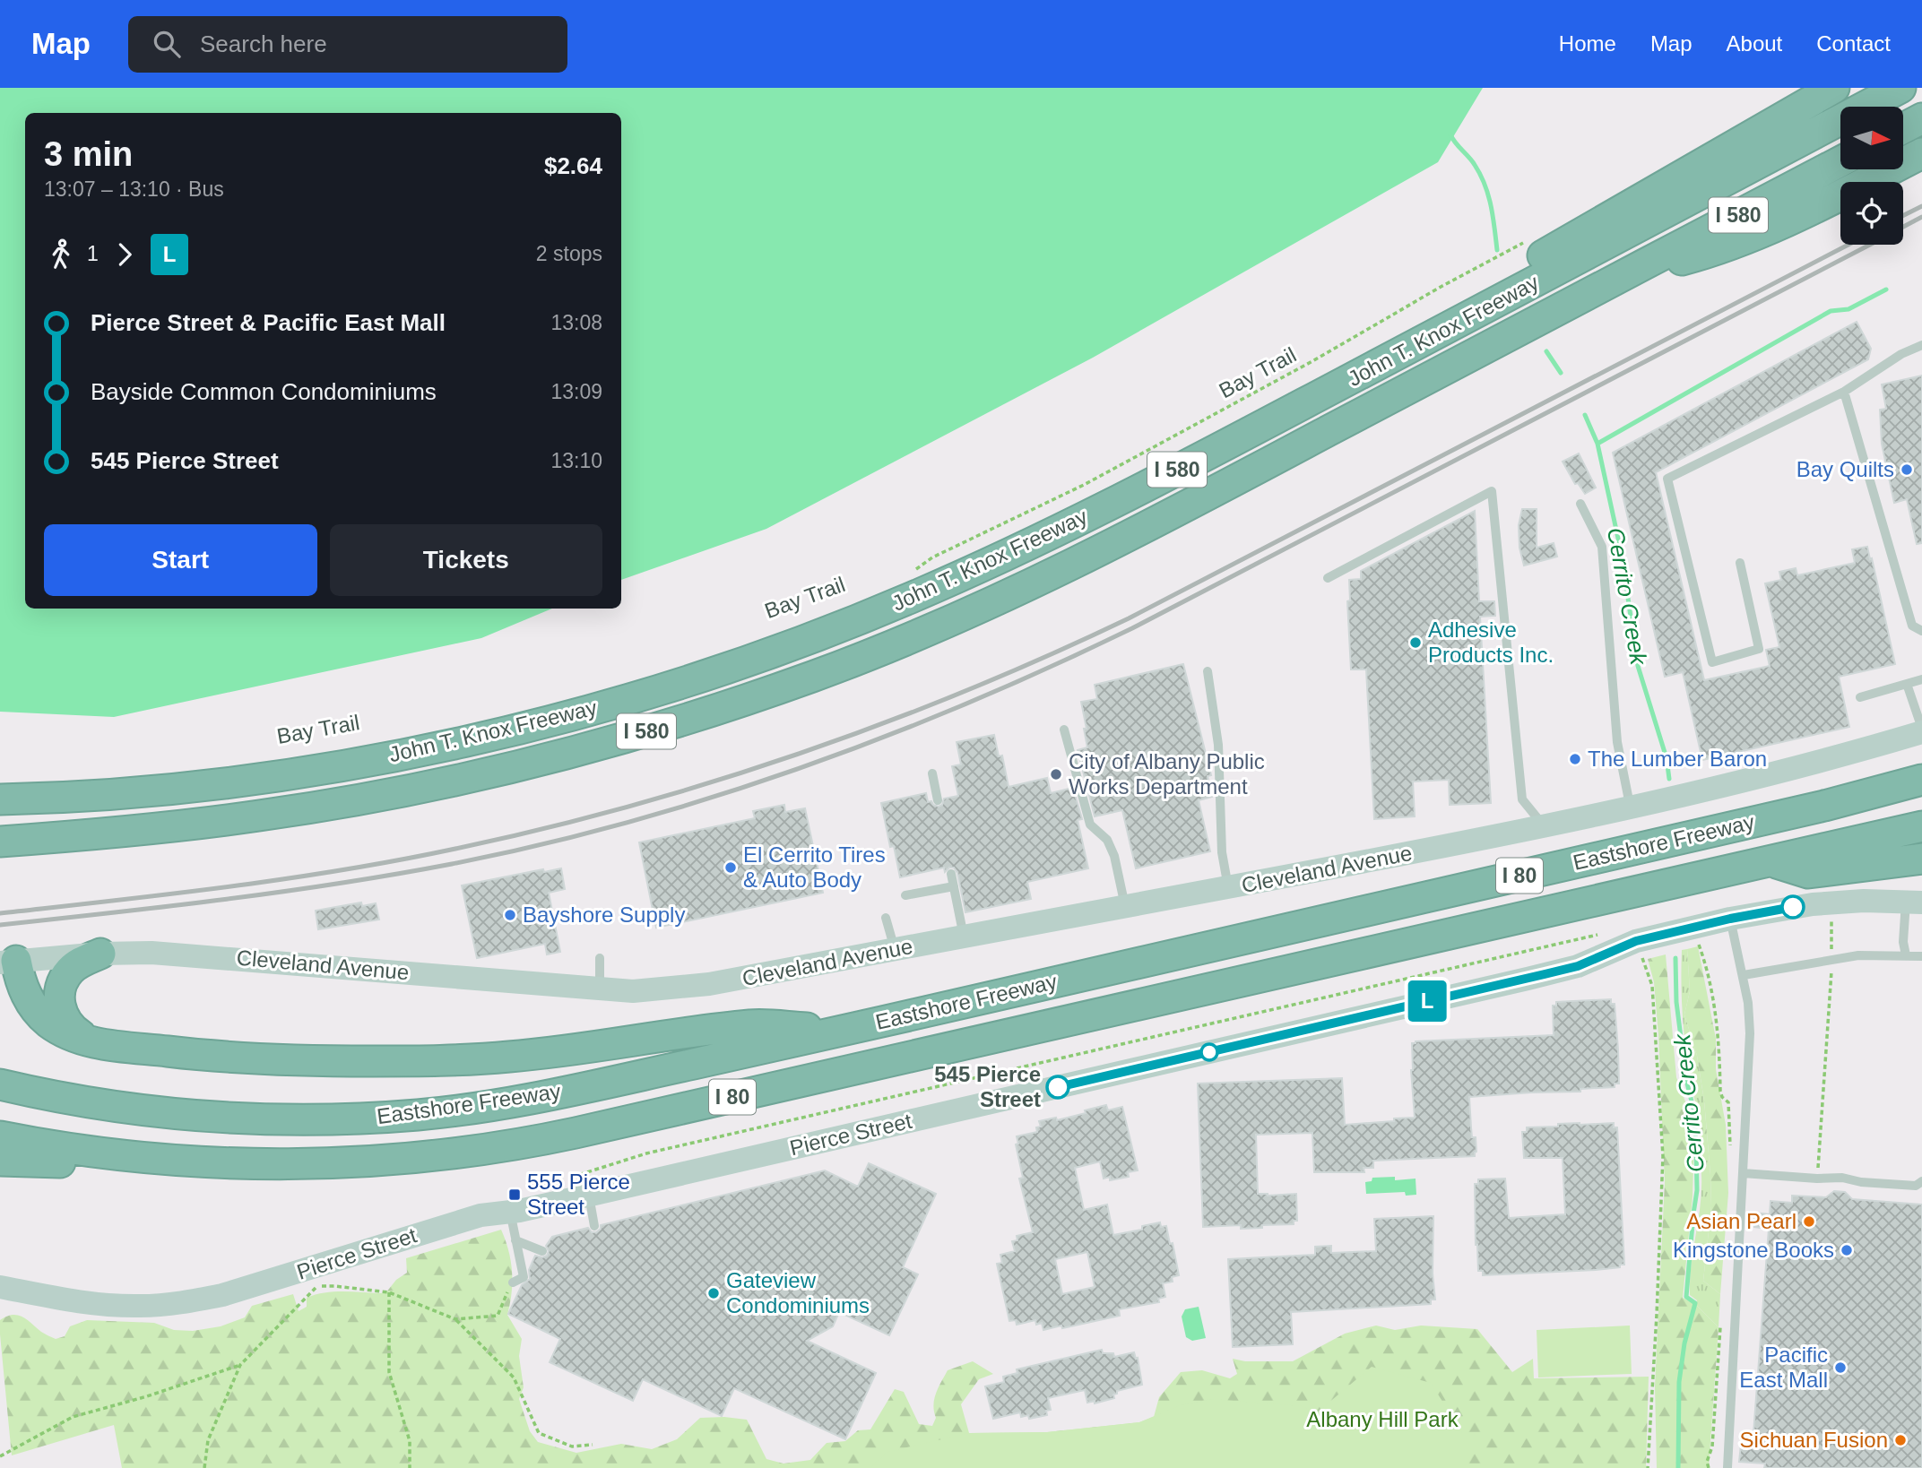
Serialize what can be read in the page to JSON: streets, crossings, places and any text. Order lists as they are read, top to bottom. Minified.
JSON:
{"streets":{"highway":["I 580","John T. Knox Freeway","Eastshore Freeway","I 80"],"street":["Cleveland Avenue","Pierce Street"],"path":["Bay Trail"]},"water":["Cerrito Creek"],"parks":["Albany Hill Park"],"places":{"other":["Bay Quilts","Adhesive Products Inc.","The Lumber Baron","City of Albany Public Works Department","El Cerrito Tires & Auto Body","Bayshore Supply","545 Pierce Street","Asian Pearl","Kingstone Books","Gateview Condominiums","Pacific East Mall","Sichuan Fusion"],"transit":["555 Pierce Street"]},"lines":["bus line L"],"north":"right","page":{"header":"Map","search":"Search here","nav":["Home","Map","About","Contact"],"on_map":"L","heading":["3 min","13:07 – 13:10 · Bus","$2.64"],"legs":["1","L","2 stops"],"list":[{"name":"Pierce Street & Pacific East Mall","value":"13:08"},{"name":"Bayside Common Condominiums","value":"13:09"},{"name":"545 Pierce Street","value":"13:10"}],"buttons":["Start","Tickets"]}}
